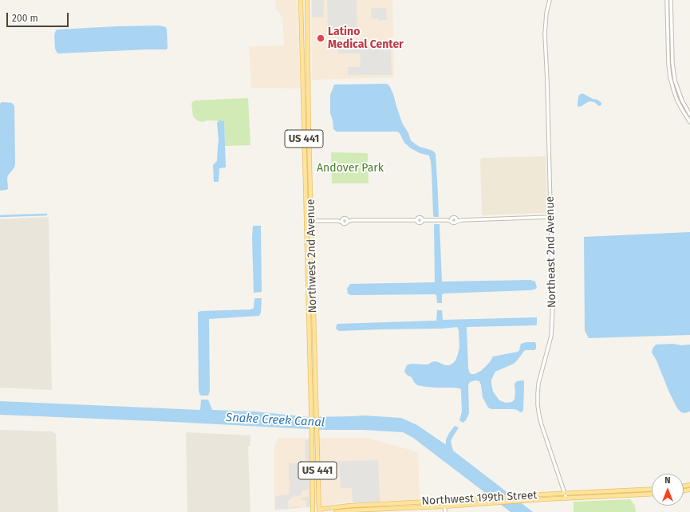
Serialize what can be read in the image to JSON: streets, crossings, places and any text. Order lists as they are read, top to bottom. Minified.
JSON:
{"streets":{"main road":["US 441","Northwest 2nd Avenue","Northwest 199th Street"],"street":["Northeast 2nd Avenue"]},"crossings":[["Northeast 2nd Avenue","Northwest 199th Street"],["Northwest 2nd Avenue","Northwest 199th Street"]],"water":["Snake Creek Canal"],"parks":["Andover Park"],"places":["Latino Medical Center"],"scale_bar":"200 m","north":"top"}
